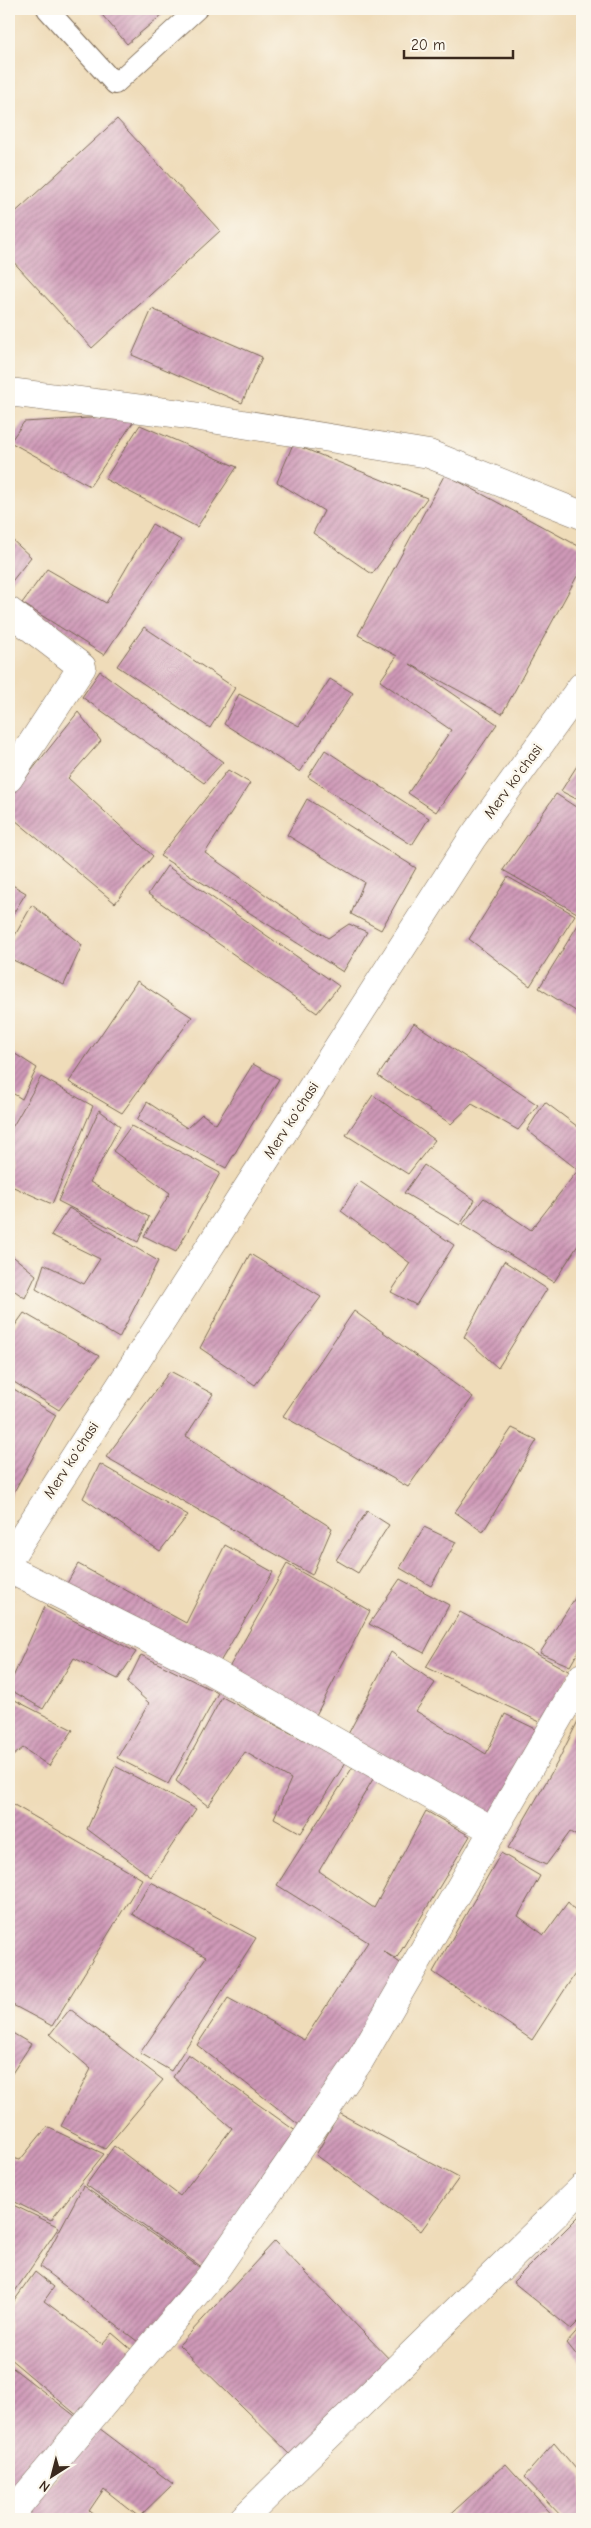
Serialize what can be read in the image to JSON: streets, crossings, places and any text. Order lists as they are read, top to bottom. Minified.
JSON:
{"streets":{"street":["Merv ko'chasi"]},"scale_bar":"20 m","north":"bottom left"}
